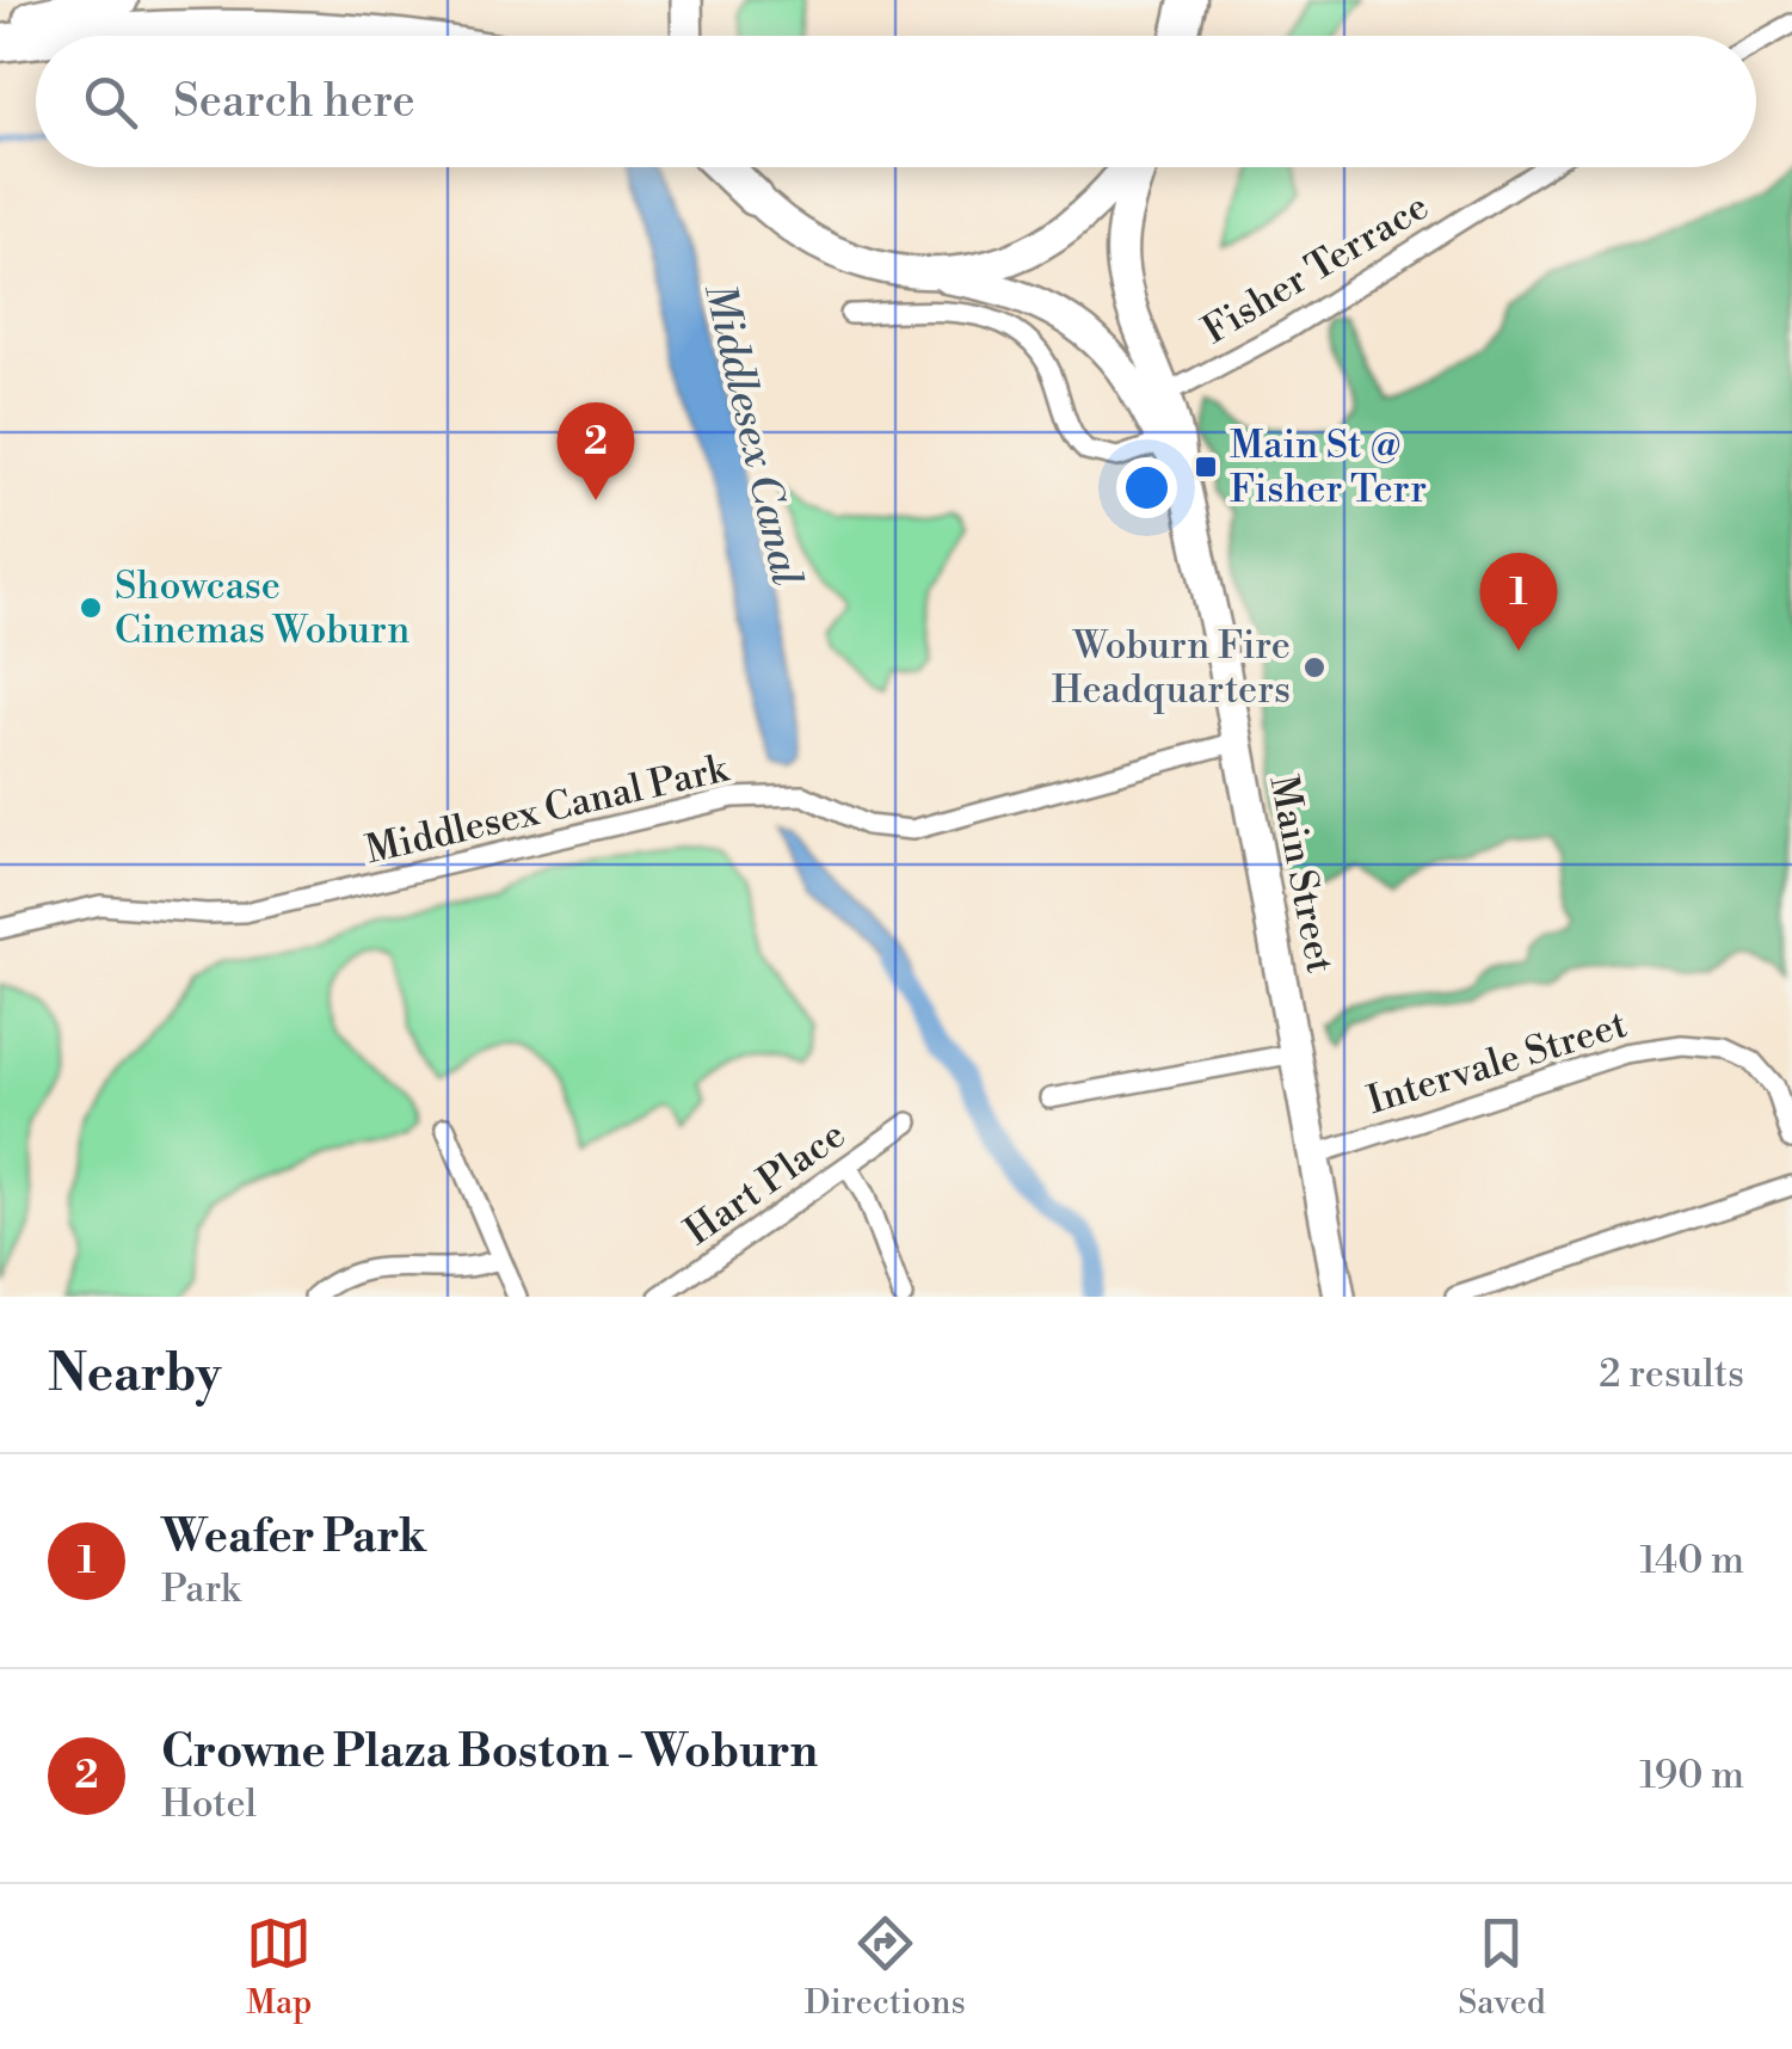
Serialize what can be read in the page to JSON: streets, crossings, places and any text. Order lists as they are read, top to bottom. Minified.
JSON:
{"streets":{"main road":["Main Street"],"street":["Fisher Terrace","Middlesex Canal Park","Intervale Street","Hart Place"]},"crossings":[["Fisher Terrace","Main Street"],["Middlesex Canal Park","Main Street"],["Main Street","Intervale Street"]],"water":["Middlesex Canal"],"places":{"transit":["Main St @ Fisher Terr"],"other":["Showcase Cinemas Woburn","Woburn Fire Headquarters"]},"page":{"search":"Search here","pins":["2","1"],"heading":["Nearby","2 results"],"list":[{"mark":"1","name":"Weafer Park","note":"Park","value":"140 m"},{"mark":"2","name":"Crowne Plaza Boston - Woburn","note":"Hotel","value":"190 m"}],"nav":["Map","Directions","Saved"]}}
